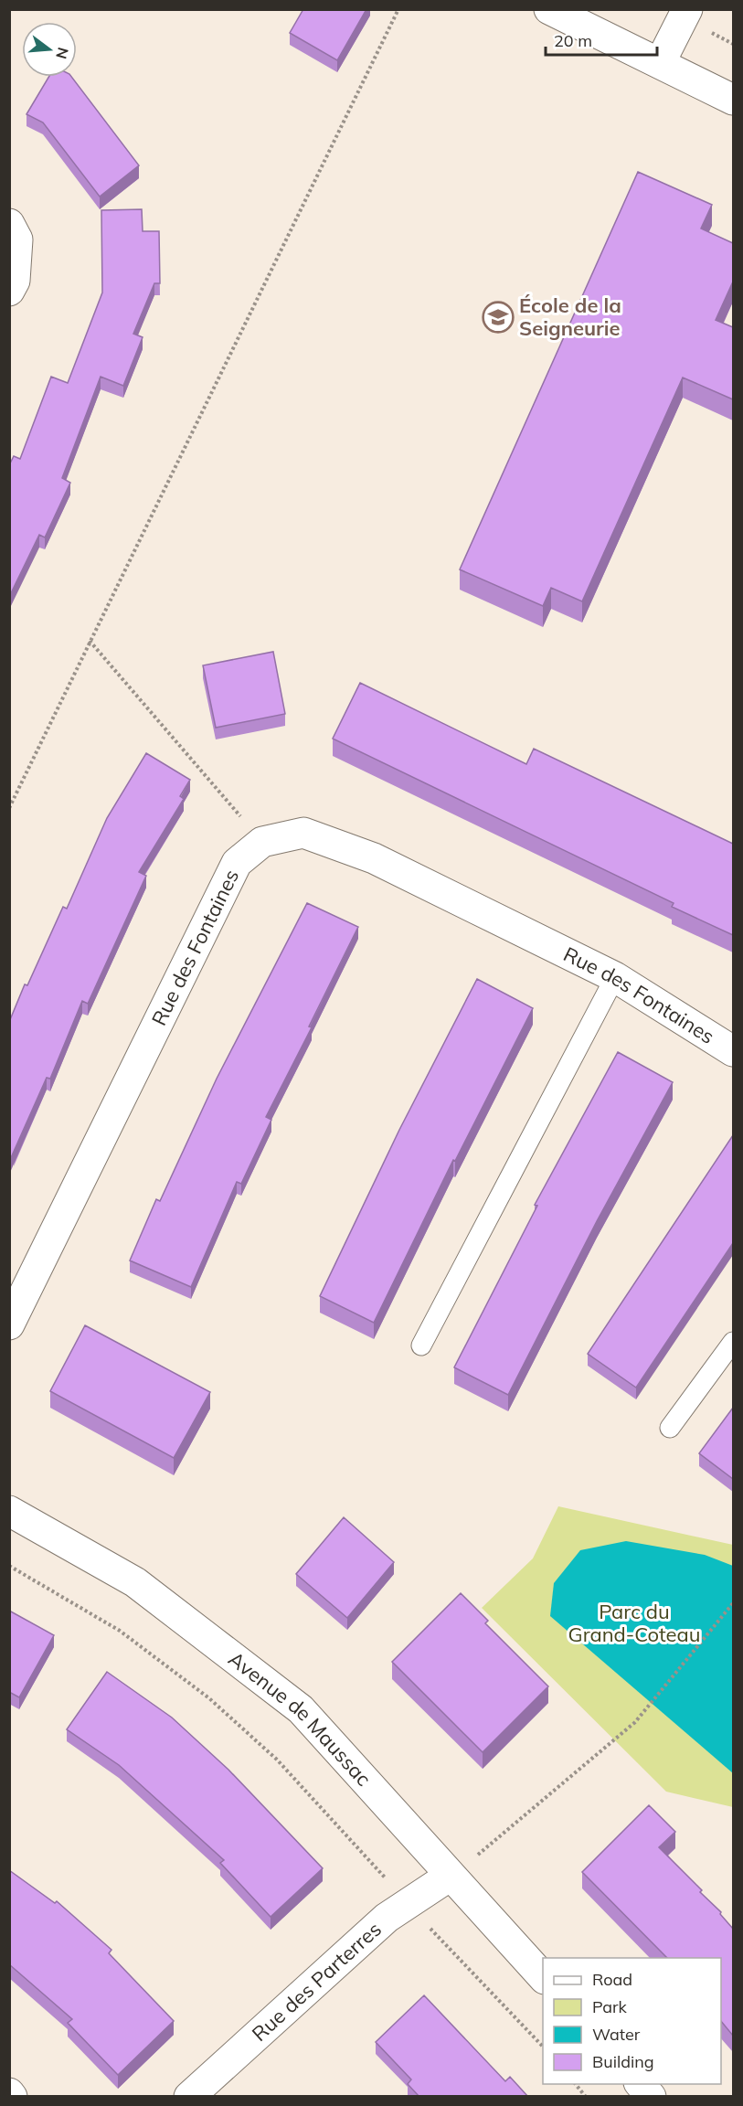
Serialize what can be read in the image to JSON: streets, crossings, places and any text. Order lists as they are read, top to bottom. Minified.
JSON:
{"streets":{"street":["Rue des Fontaines","Avenue de Maussac","Rue des Parterres"]},"crossings":[["Avenue de Maussac","Rue des Parterres"]],"parks":["Parc du Grand-Coteau"],"places":{"school or university":["École de la Seigneurie"]},"legend":["Road","Park","Water","Building"],"scale_bar":"20 m","north":"right"}
